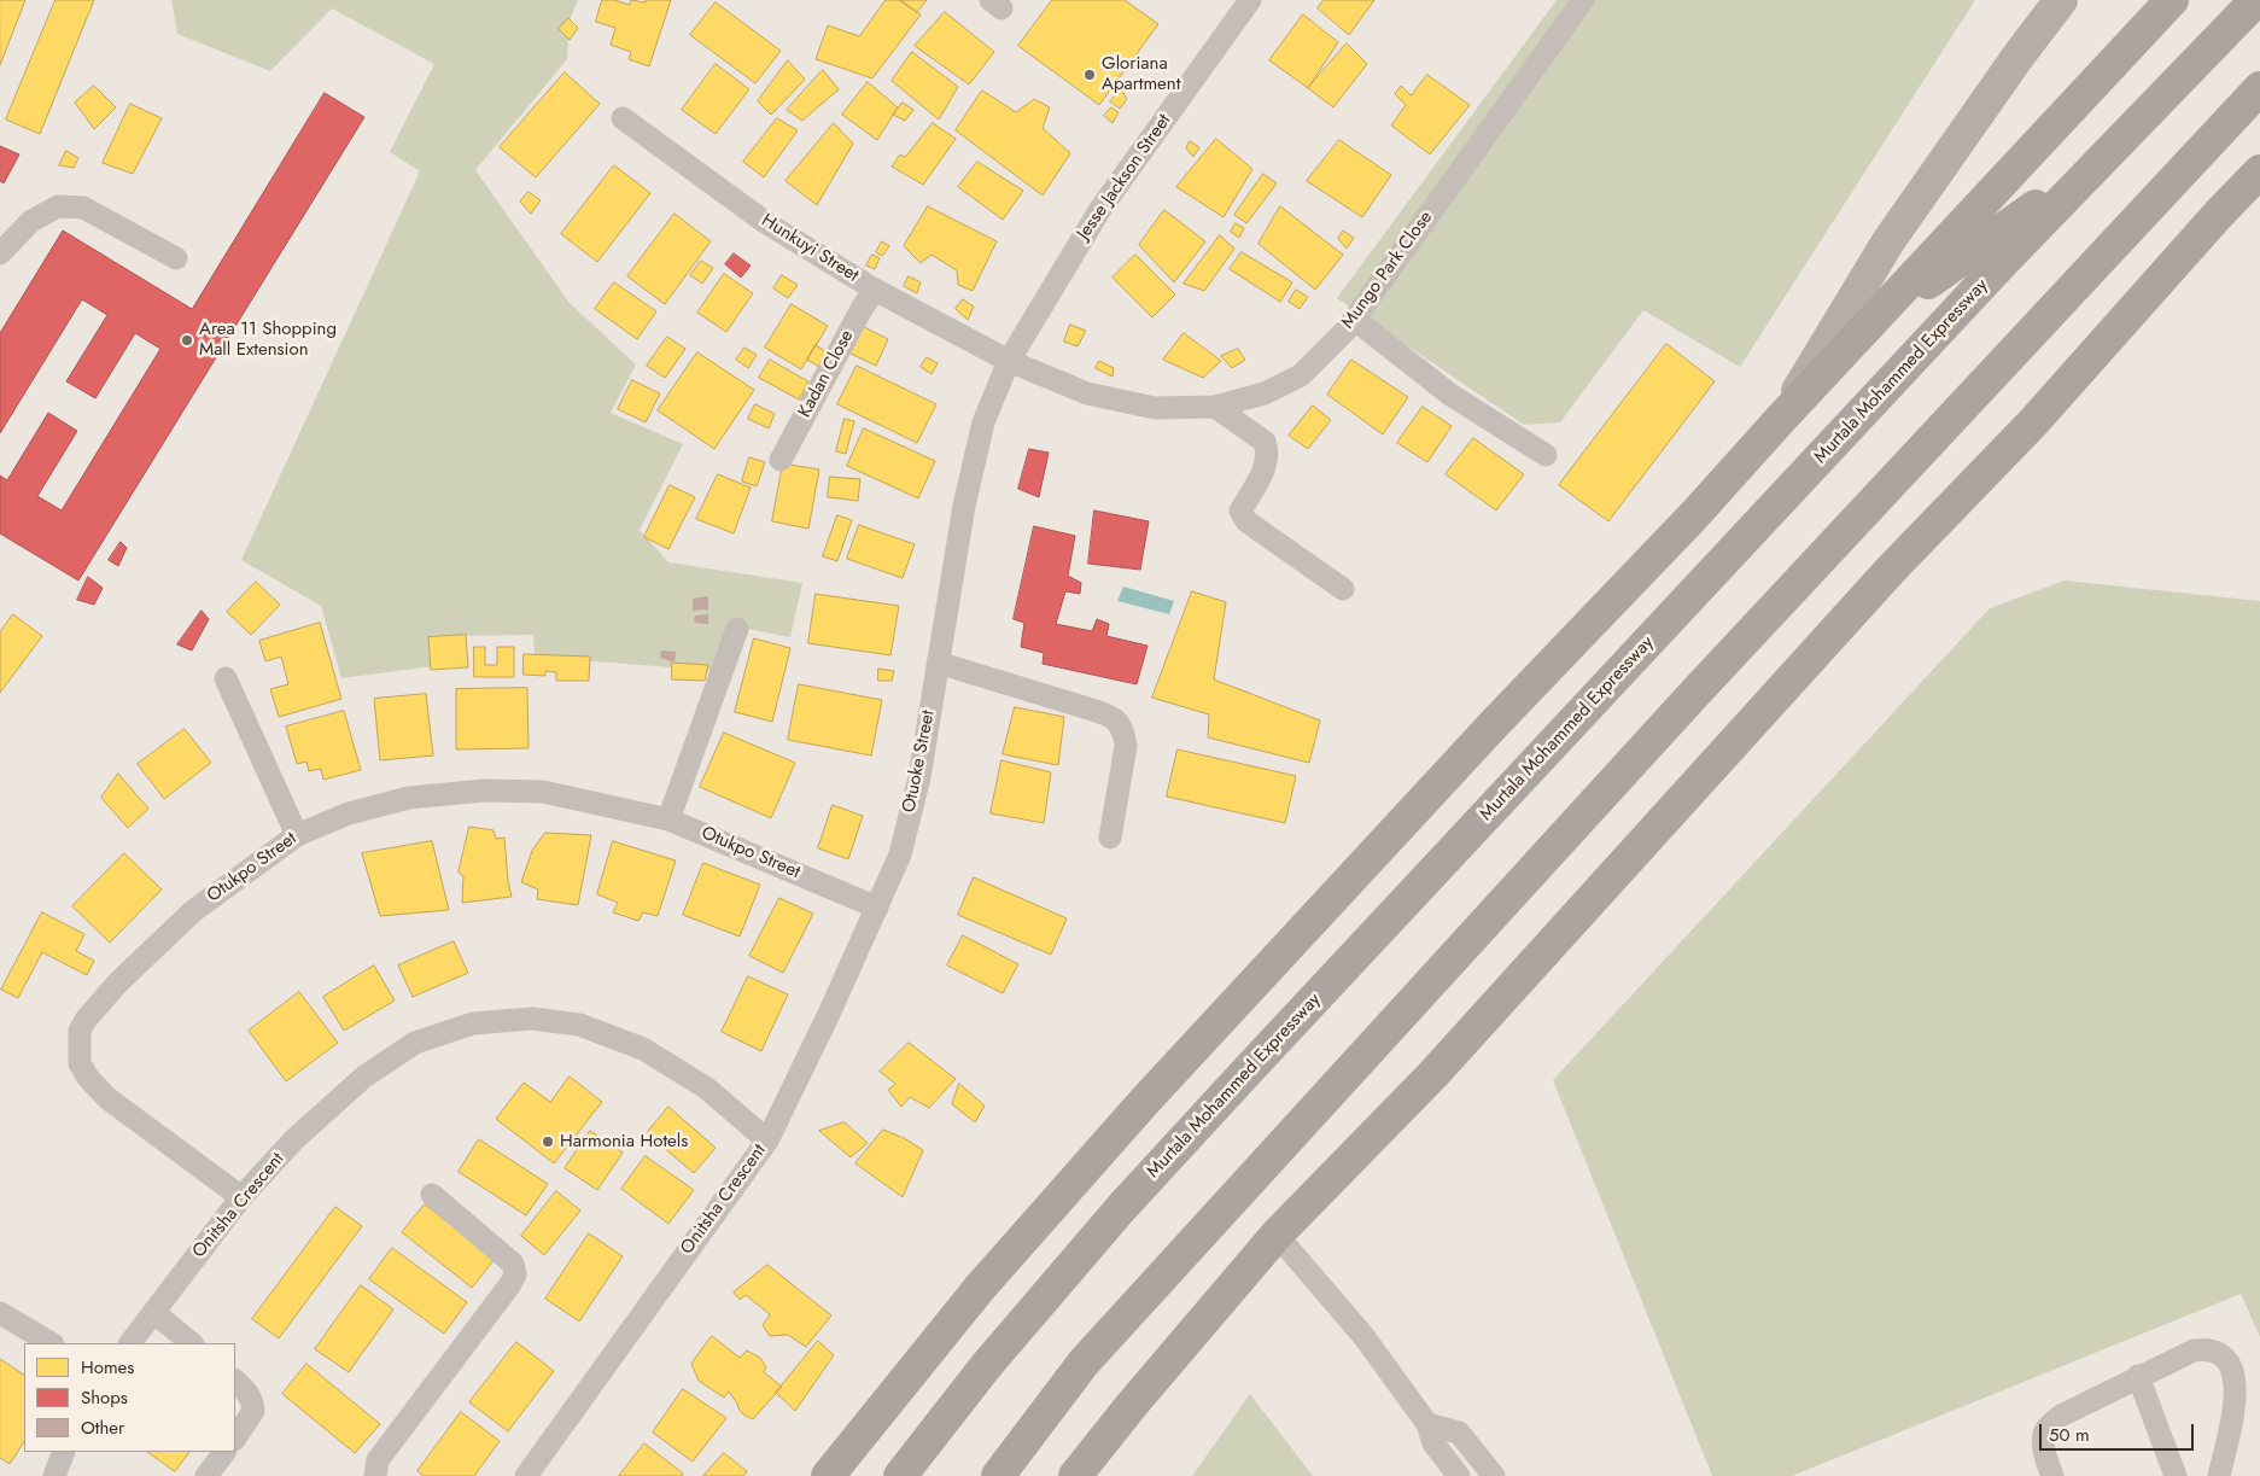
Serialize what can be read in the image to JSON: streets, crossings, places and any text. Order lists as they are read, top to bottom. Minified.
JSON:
{"streets":{"highway":["Murtala Mohammed Expressway"],"street":["Jesse Jackson Street","Hunkuyi Street","Mungo Park Close","Kadan Close","Otuoke Street","Otukpo Street","Onitsha Crescent"]},"crossings":[["Jesse Jackson Street","Hunkuyi Street"],["Jesse Jackson Street","Mungo Park Close"],["Jesse Jackson Street","Otuoke Street"],["Hunkuyi Street","Mungo Park Close"],["Hunkuyi Street","Kadan Close"],["Hunkuyi Street","Otuoke Street"],["Mungo Park Close","Otuoke Street"],["Otuoke Street","Otukpo Street"],["Otuoke Street","Onitsha Crescent"],["Otukpo Street","Onitsha Crescent"]],"places":["Gloriana Apartment","Area 11 Shopping Mall Extension","Harmonia Hotels"],"legend":["Homes","Shops","Other"],"scale_bar":"50 m"}
